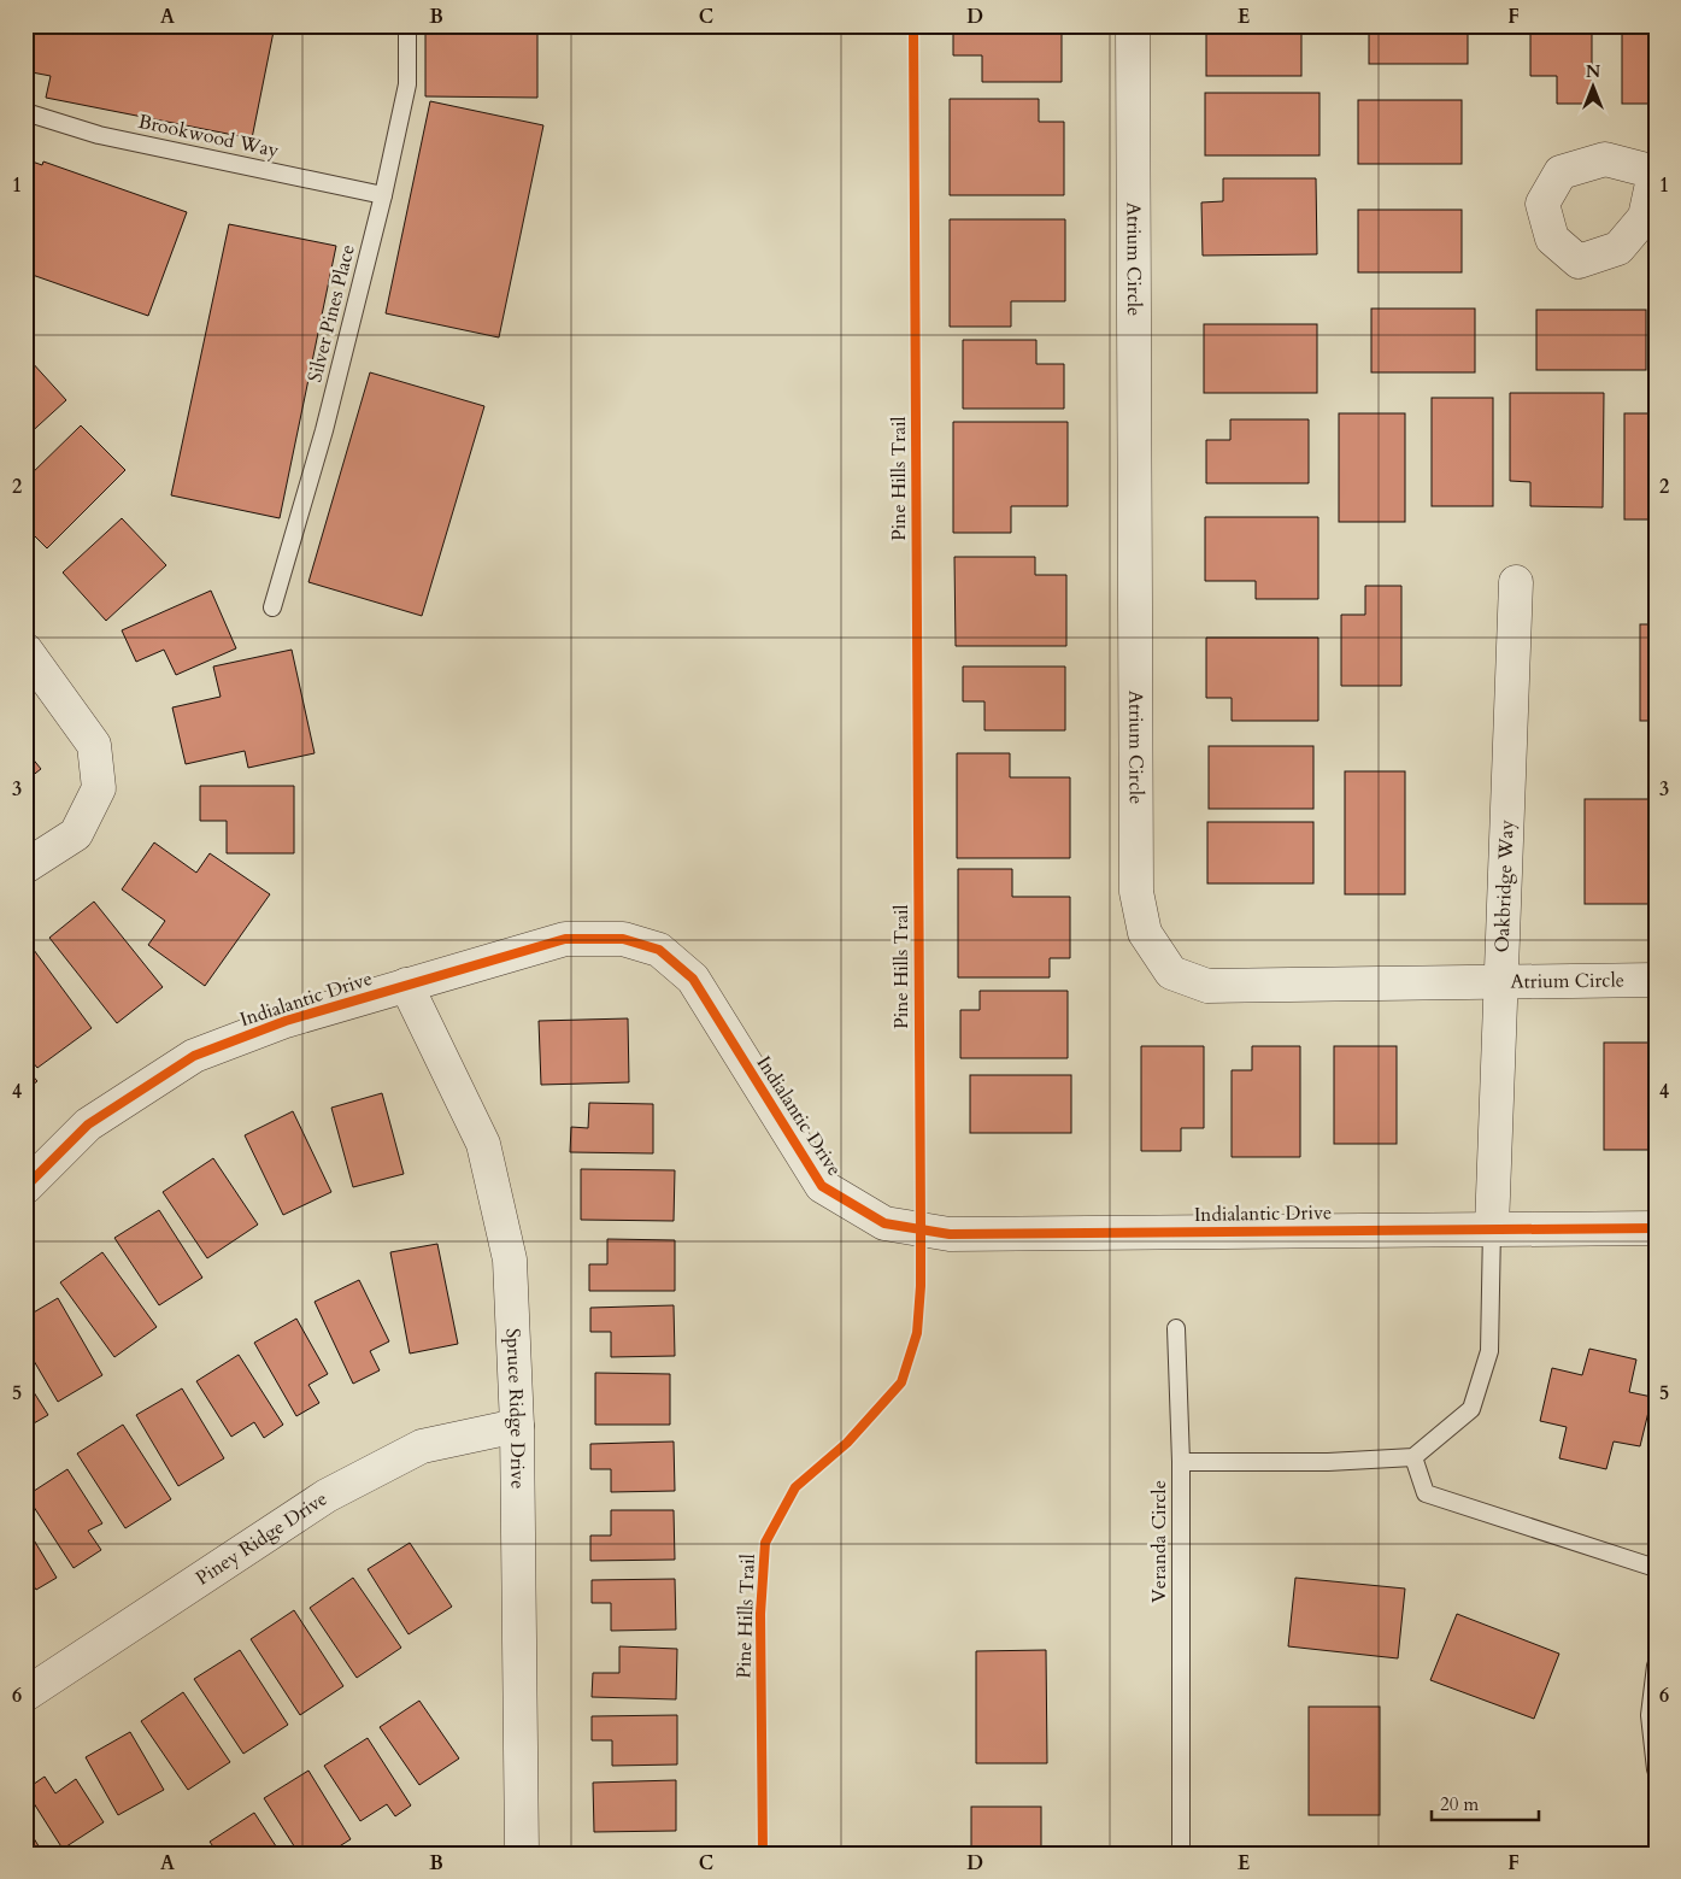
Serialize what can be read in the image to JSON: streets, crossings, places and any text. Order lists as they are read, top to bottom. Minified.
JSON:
{"streets":{"street":["Atrium Circle","Oakbridge Way","Indialantic Drive","Spruce Ridge Drive","Piney Ridge Drive"],"lane":["Brookwood Way","Silver Pines Place","Veranda Circle"],"cycle path":["Pine Hills Trail"]},"crossings":[["Brookwood Way","Silver Pines Place"],["Atrium Circle","Oakbridge Way"],["Oakbridge Way","Indialantic Drive"],["Indialantic Drive","Spruce Ridge Drive"],["Spruce Ridge Drive","Piney Ridge Drive"]],"scale_bar":"20 m","north":"top","grid":{"columns":["A","B","C","D","E","F"],"rows":["1","2","3","4","5","6"]}}
